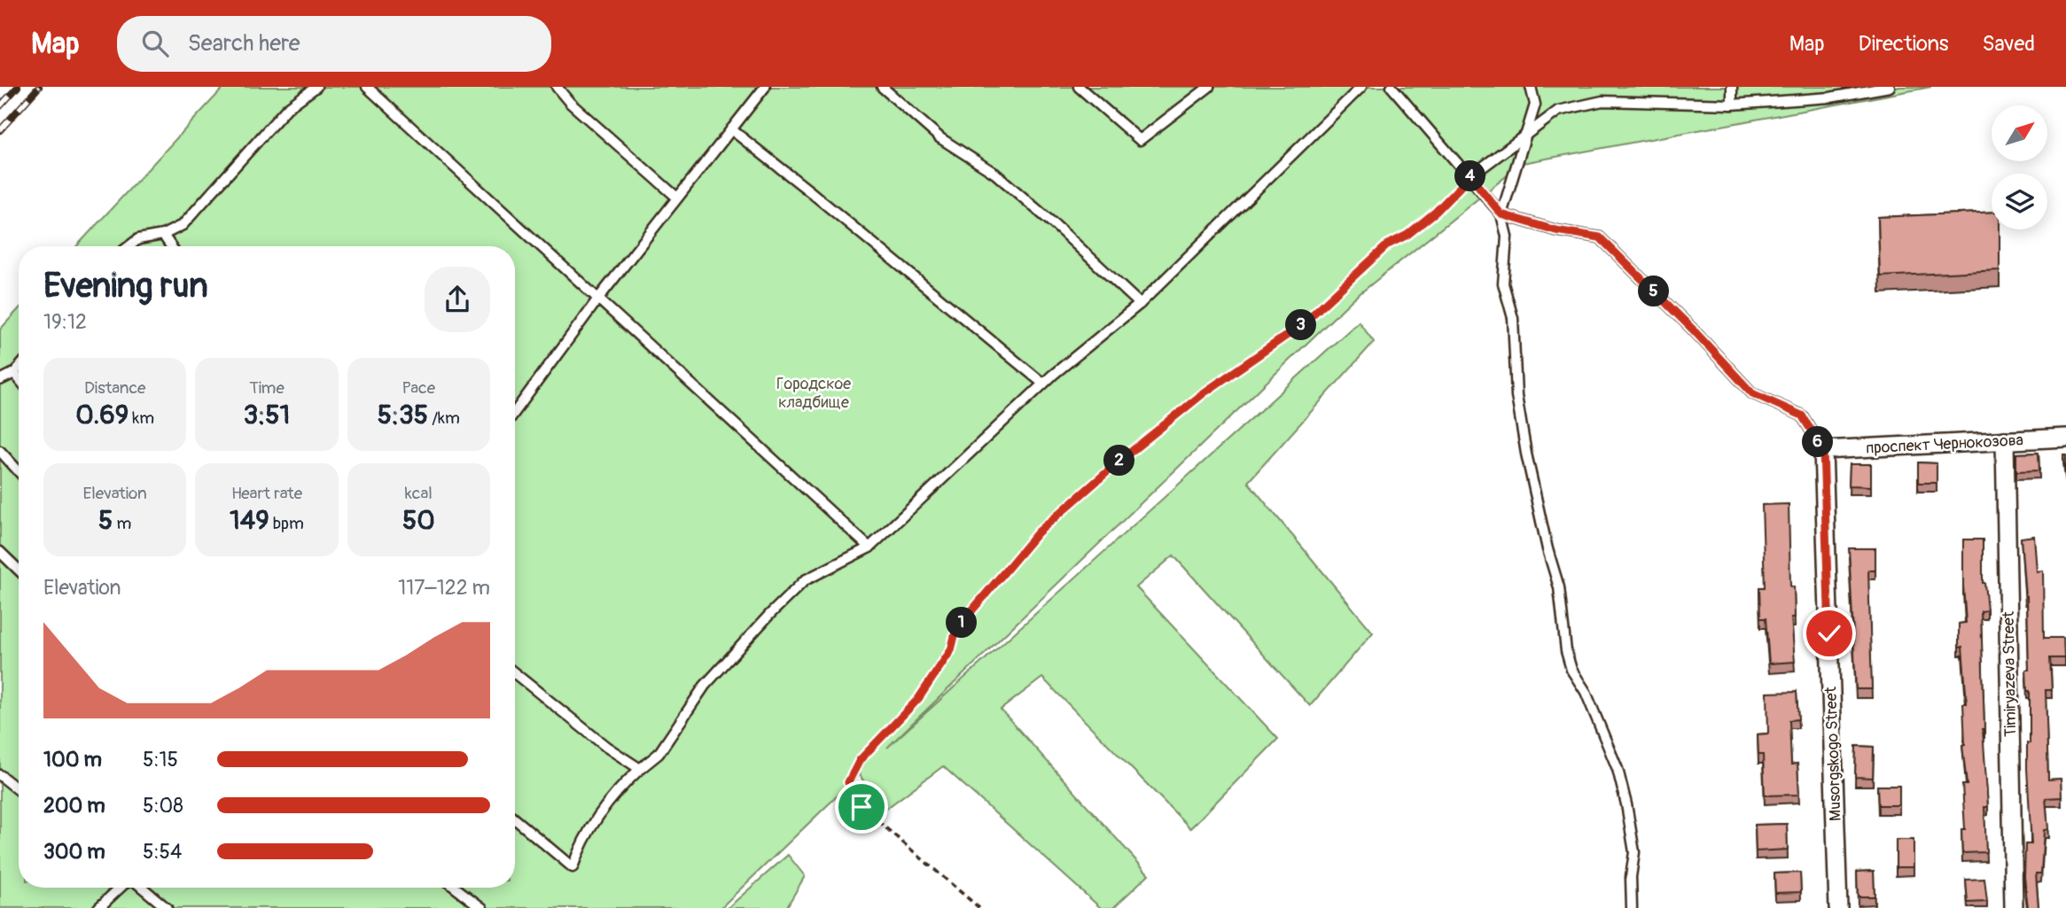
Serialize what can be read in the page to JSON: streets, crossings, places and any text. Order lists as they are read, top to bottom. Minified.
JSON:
{"streets":{"street":["проспект Чернокозова","Timiryazeva Street","Musorgskogo Street"]},"crossings":[["проспект Чернокозова","Timiryazeva Street"],["проспект Чернокозова","Musorgskogo Street"]],"parks":["Городское кладбище"],"north":"top right","page":{"header":"Map","search":"Search here","nav":["Map","Directions","Saved"],"pins":["4","5","3","6","2","1"],"heading":["Evening run","19:12"],"stats":[["Distance","0.69 km"],["Time","3:51"],["Pace","5:35 /km"],["Elevation","5 m"],["Heart rate","149 bpm"],["kcal","50"]],"chart":["Elevation","117–122 m"],"list":[{"name":"100 m","note":"5:15"},{"name":"200 m","note":"5:08"},{"name":"300 m","note":"5:54"}]}}
